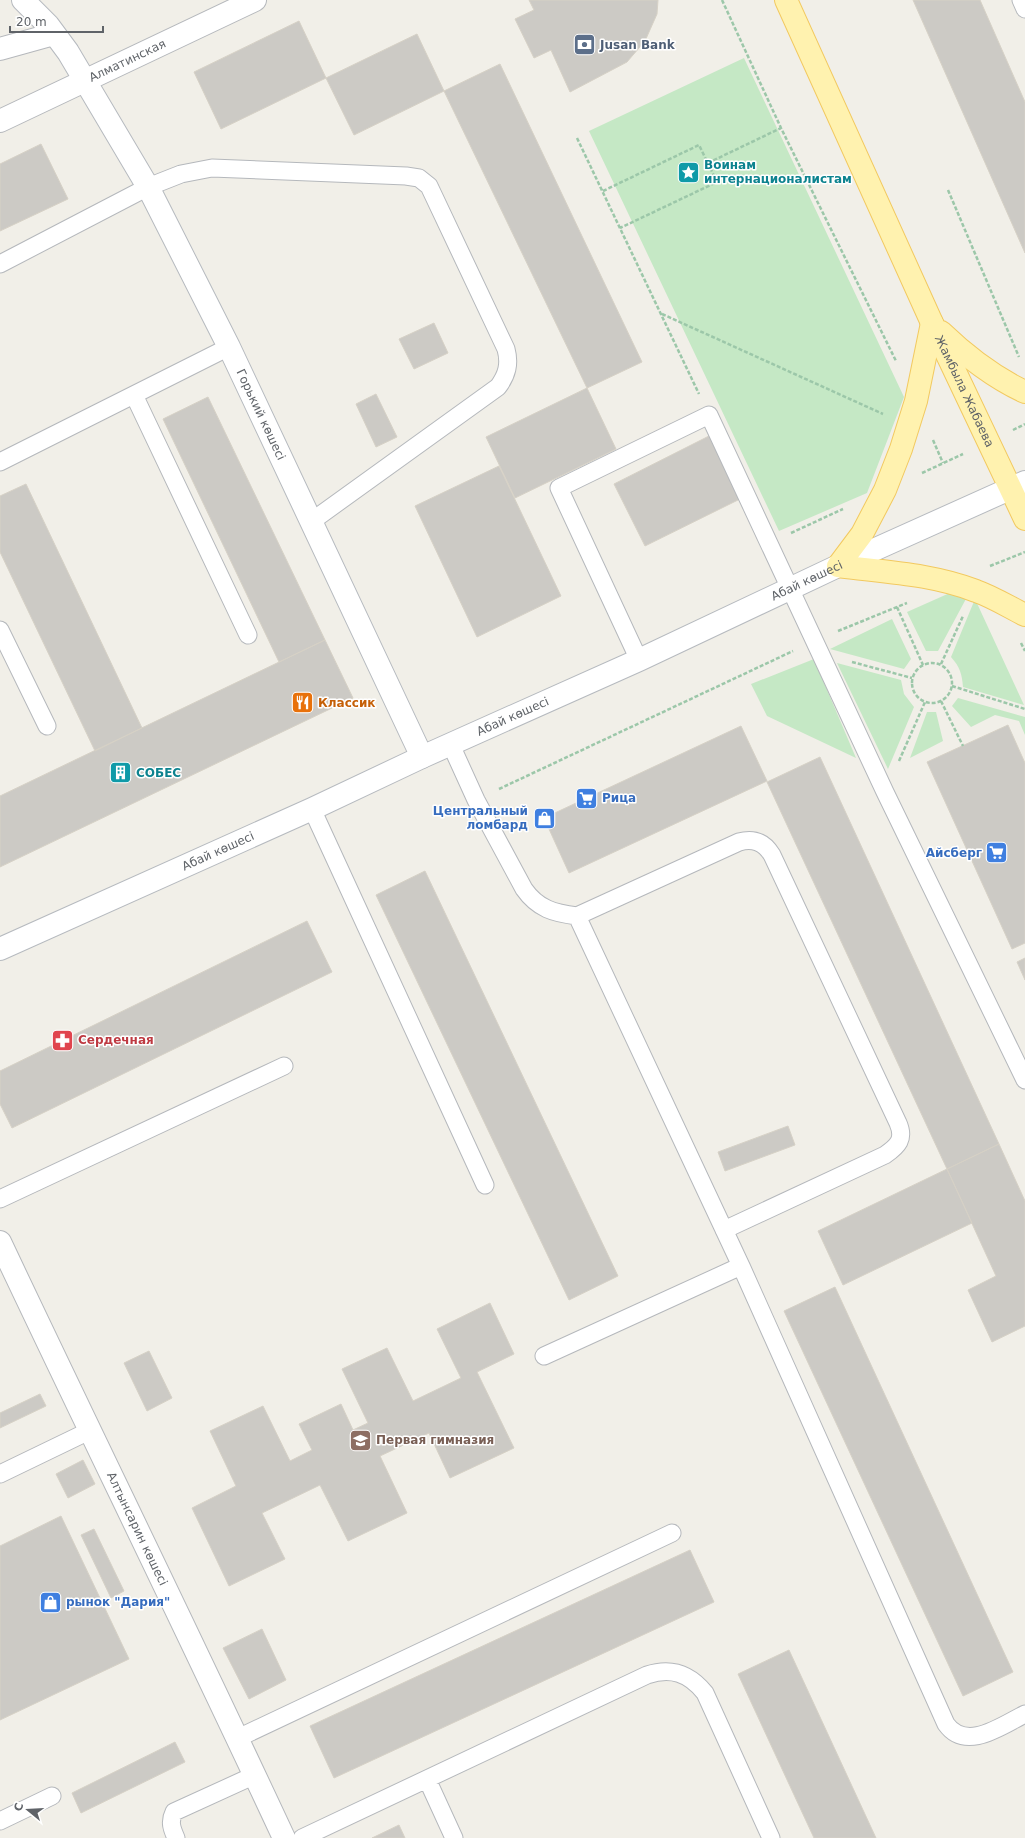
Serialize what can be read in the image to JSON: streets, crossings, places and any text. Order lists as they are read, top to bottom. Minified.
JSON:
{"streets":{"main road":["Жамбыла Жабаева"],"street":["Алматинская","Горький көшесі","Абай көшесі","Алтынсарин көшесі"]},"crossings":[["Алматинская","Горький көшесі"],["Жамбыла Жабаева","Абай көшесі"],["Горький көшесі","Абай көшесі"]],"places":{"bank":["Jusan Bank"],"place":["Воинам интернационалистам"],"restaurant":["Классик"],"building":["СОБЕС"],"supermarket":["Рица","Айсберг"],"shop":["Центральный ломбард","рынок \"Дария\""],"pharmacy":["Сердечная"],"school or university":["Первая гимназия"]},"scale_bar":"20 m","north":"left"}
